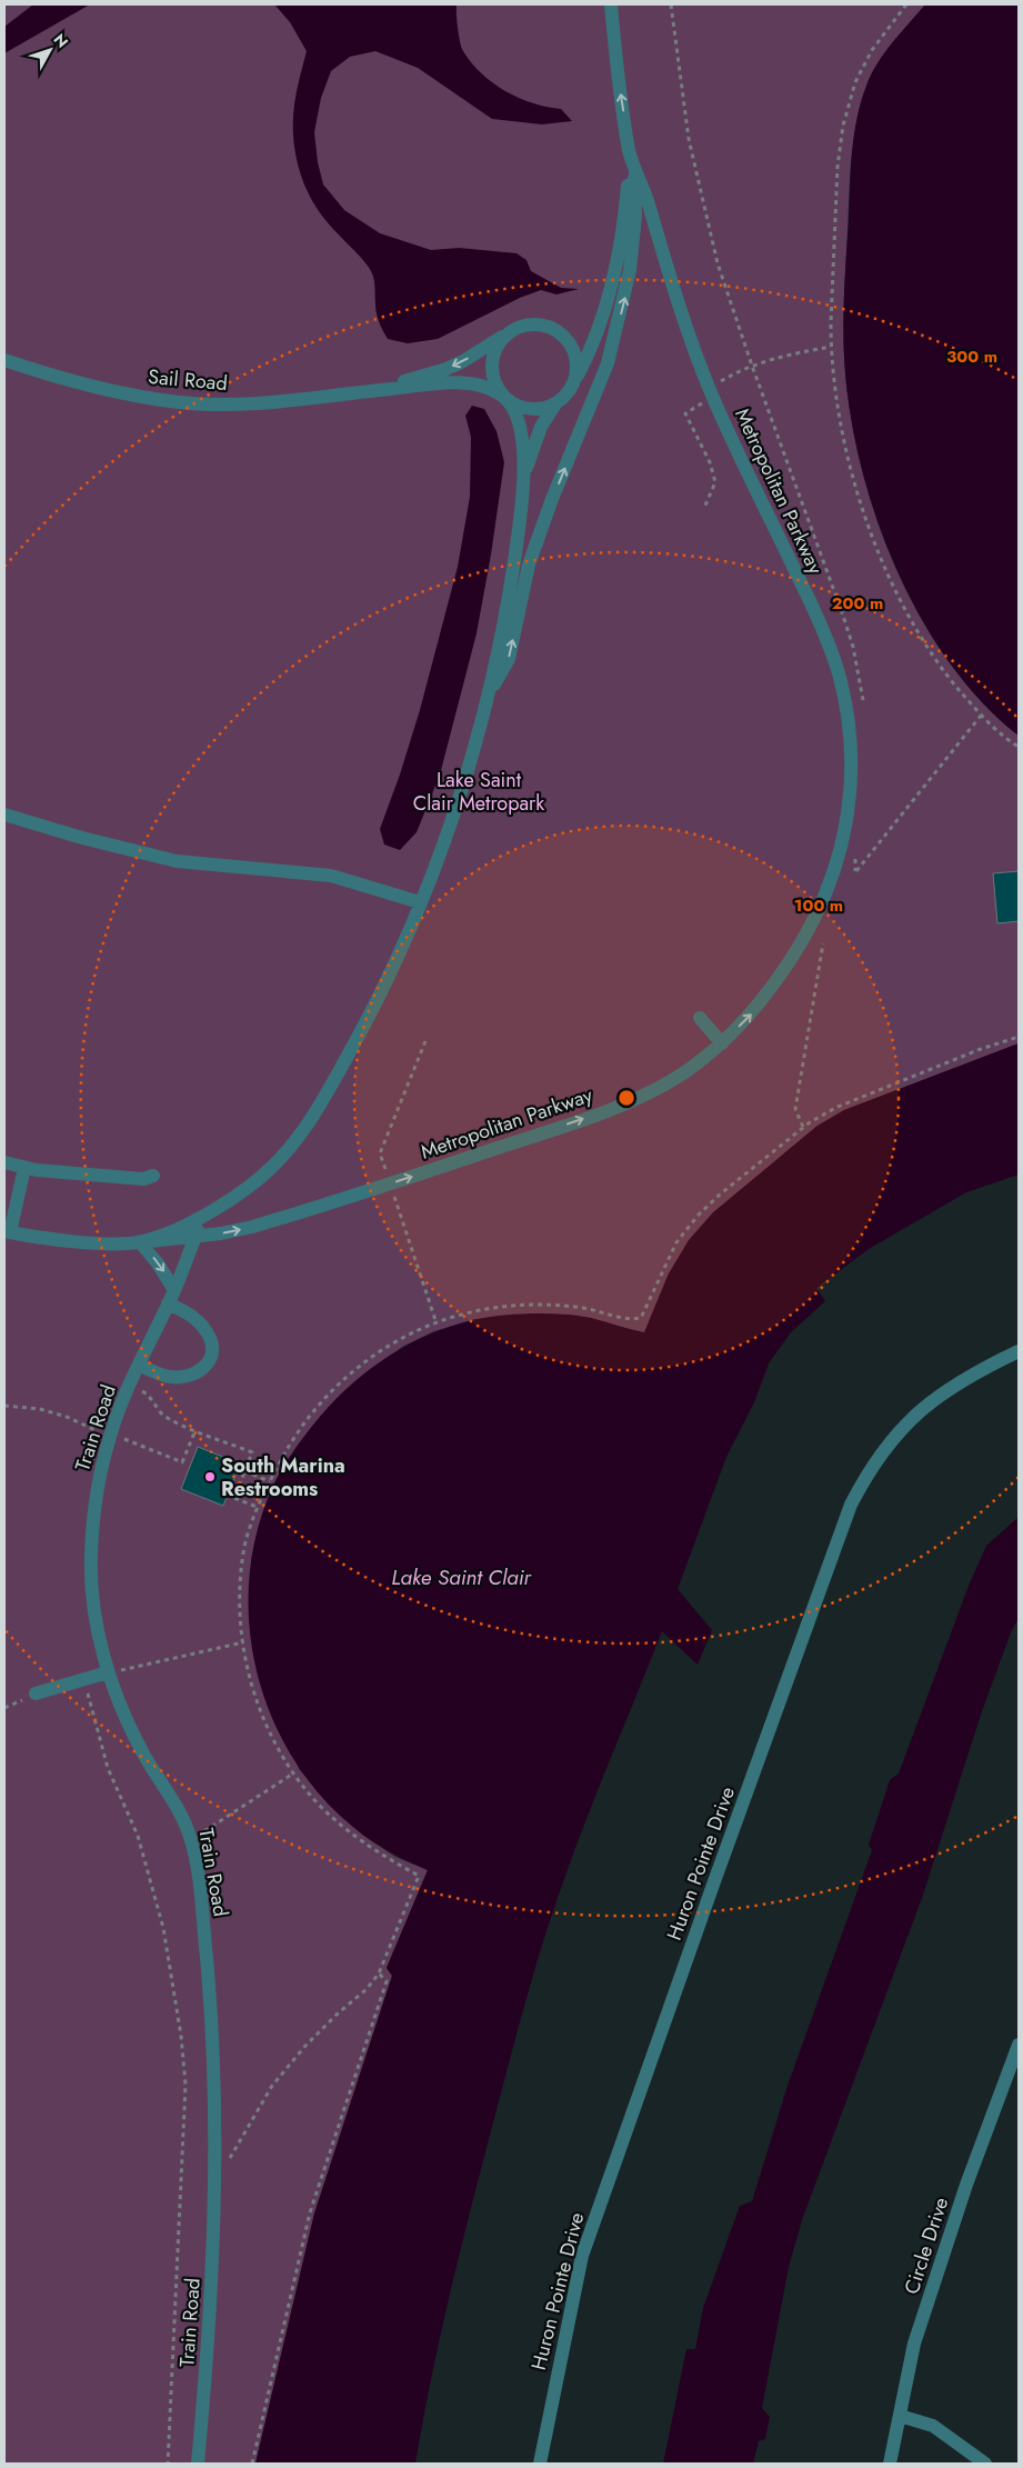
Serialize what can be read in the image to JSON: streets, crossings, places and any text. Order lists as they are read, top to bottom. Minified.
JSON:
{"streets":{"street":["Sail Road","Metropolitan Parkway","Train Road","Huron Pointe Drive","Circle Drive"]},"crossings":[["Metropolitan Parkway","Train Road"]],"water":["Lake Saint Clair"],"parks":["Lake Saint Clair Metropark"],"places":["South Marina Restrooms"],"north":"top right","rings":["300 m","200 m","100 m"]}
